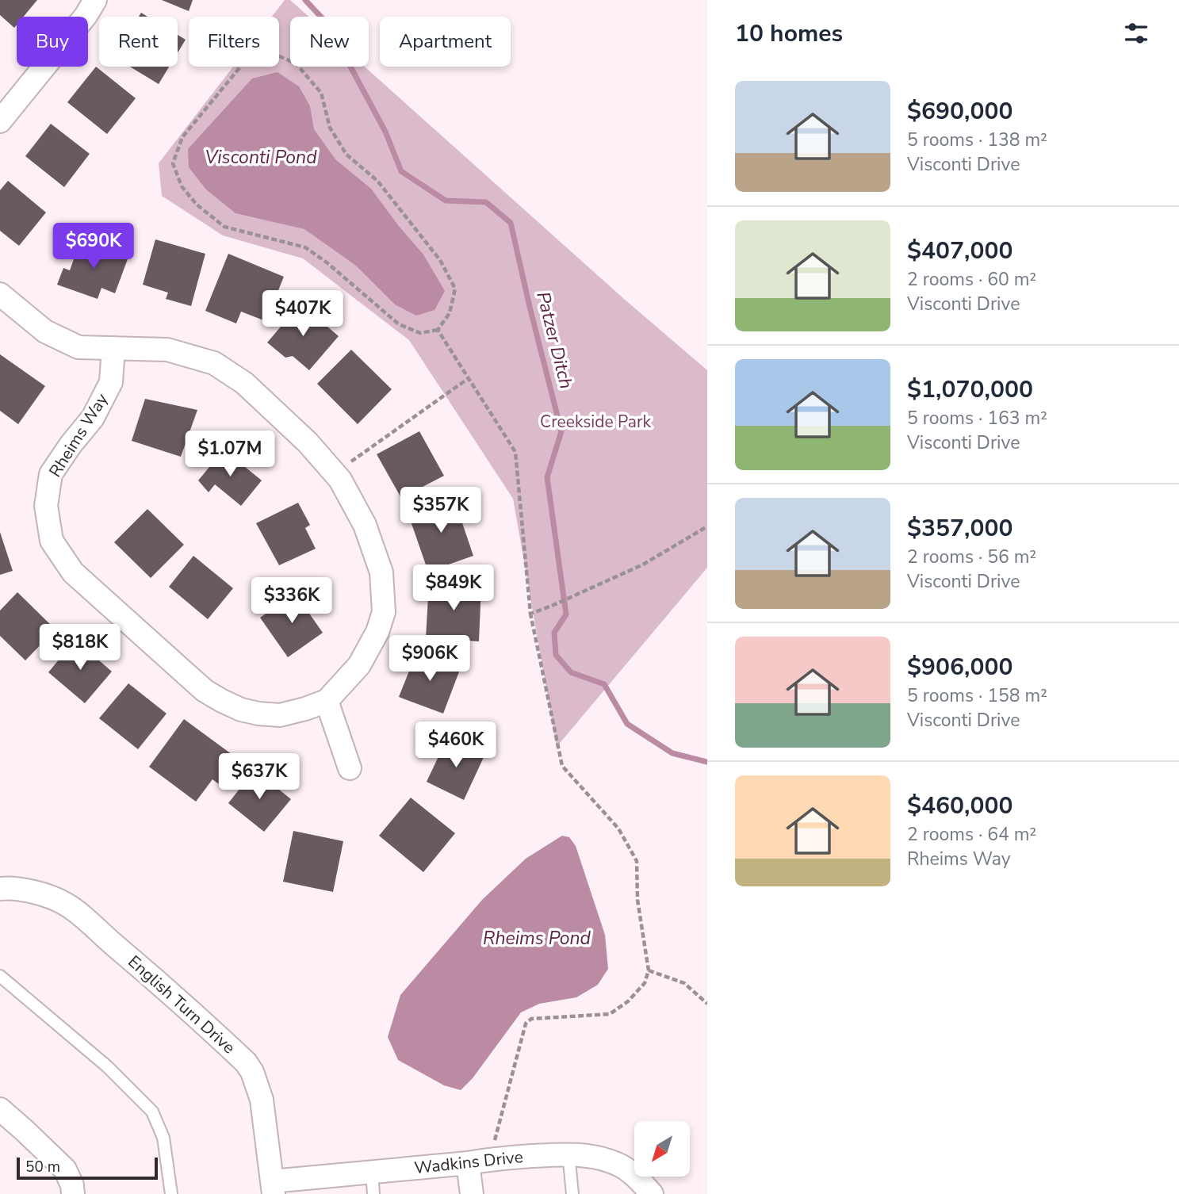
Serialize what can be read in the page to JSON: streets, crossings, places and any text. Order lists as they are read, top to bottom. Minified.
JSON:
{"streets":{"street":["Rheims Way","English Turn Drive","Wadkins Drive"]},"crossings":[["English Turn Drive","Wadkins Drive"]],"water":["Visconti Pond","Patzer Ditch","Rheims Pond"],"parks":["Creekside Park"],"scale_bar":"50 m","north":"bottom left","page":{"heading":"10 homes","chip":["Buy","Rent","Filters","New","Apartment"],"list":[{"name":"$690,000","note":"5 rooms · 138 m² · Visconti Drive"},{"name":"$407,000","note":"2 rooms · 60 m² · Visconti Drive"},{"name":"$1,070,000","note":"5 rooms · 163 m² · Visconti Drive"},{"name":"$357,000","note":"2 rooms · 56 m² · Visconti Drive"},{"name":"$906,000","note":"5 rooms · 158 m² · Visconti Drive"},{"name":"$460,000","note":"2 rooms · 64 m² · Rheims Way"}],"price":["$690K","$407K","$1.07M","$357K","$849K","$336K","$818K","$906K","$460K","$637K"],"scale":"50 m"}}
